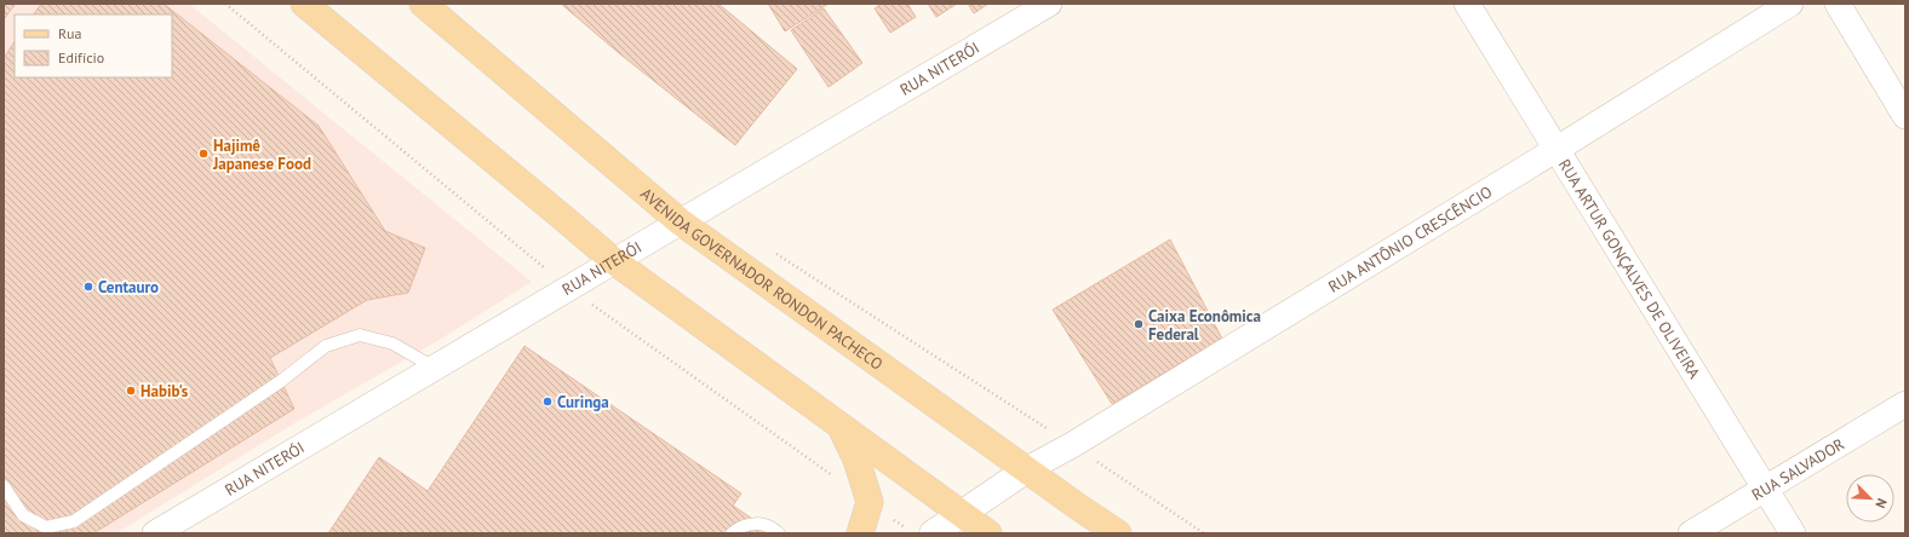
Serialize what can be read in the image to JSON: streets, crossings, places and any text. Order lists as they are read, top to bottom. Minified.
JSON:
{"streets":{"main road":["AVENIDA GOVERNADOR RONDON PACHECO"],"street":["RUA NITERÓI","RUA ANTÔNIO CRESCÊNCIO","RUA ARTUR GONÇALVES DE OLIVEIRA","RUA SALVADOR"]},"crossings":[["RUA NITERÓI","AVENIDA GOVERNADOR RONDON PACHECO"],["RUA ANTÔNIO CRESCÊNCIO","RUA ARTUR GONÇALVES DE OLIVEIRA"],["RUA ANTÔNIO CRESCÊNCIO","AVENIDA GOVERNADOR RONDON PACHECO"],["RUA ARTUR GONÇALVES DE OLIVEIRA","RUA SALVADOR"]],"places":["Hajimê Japanese Food","Centauro","Caixa Econômica Federal","Habib's","Curinga"],"legend":["Rua","Edifício"],"north":"bottom right"}
